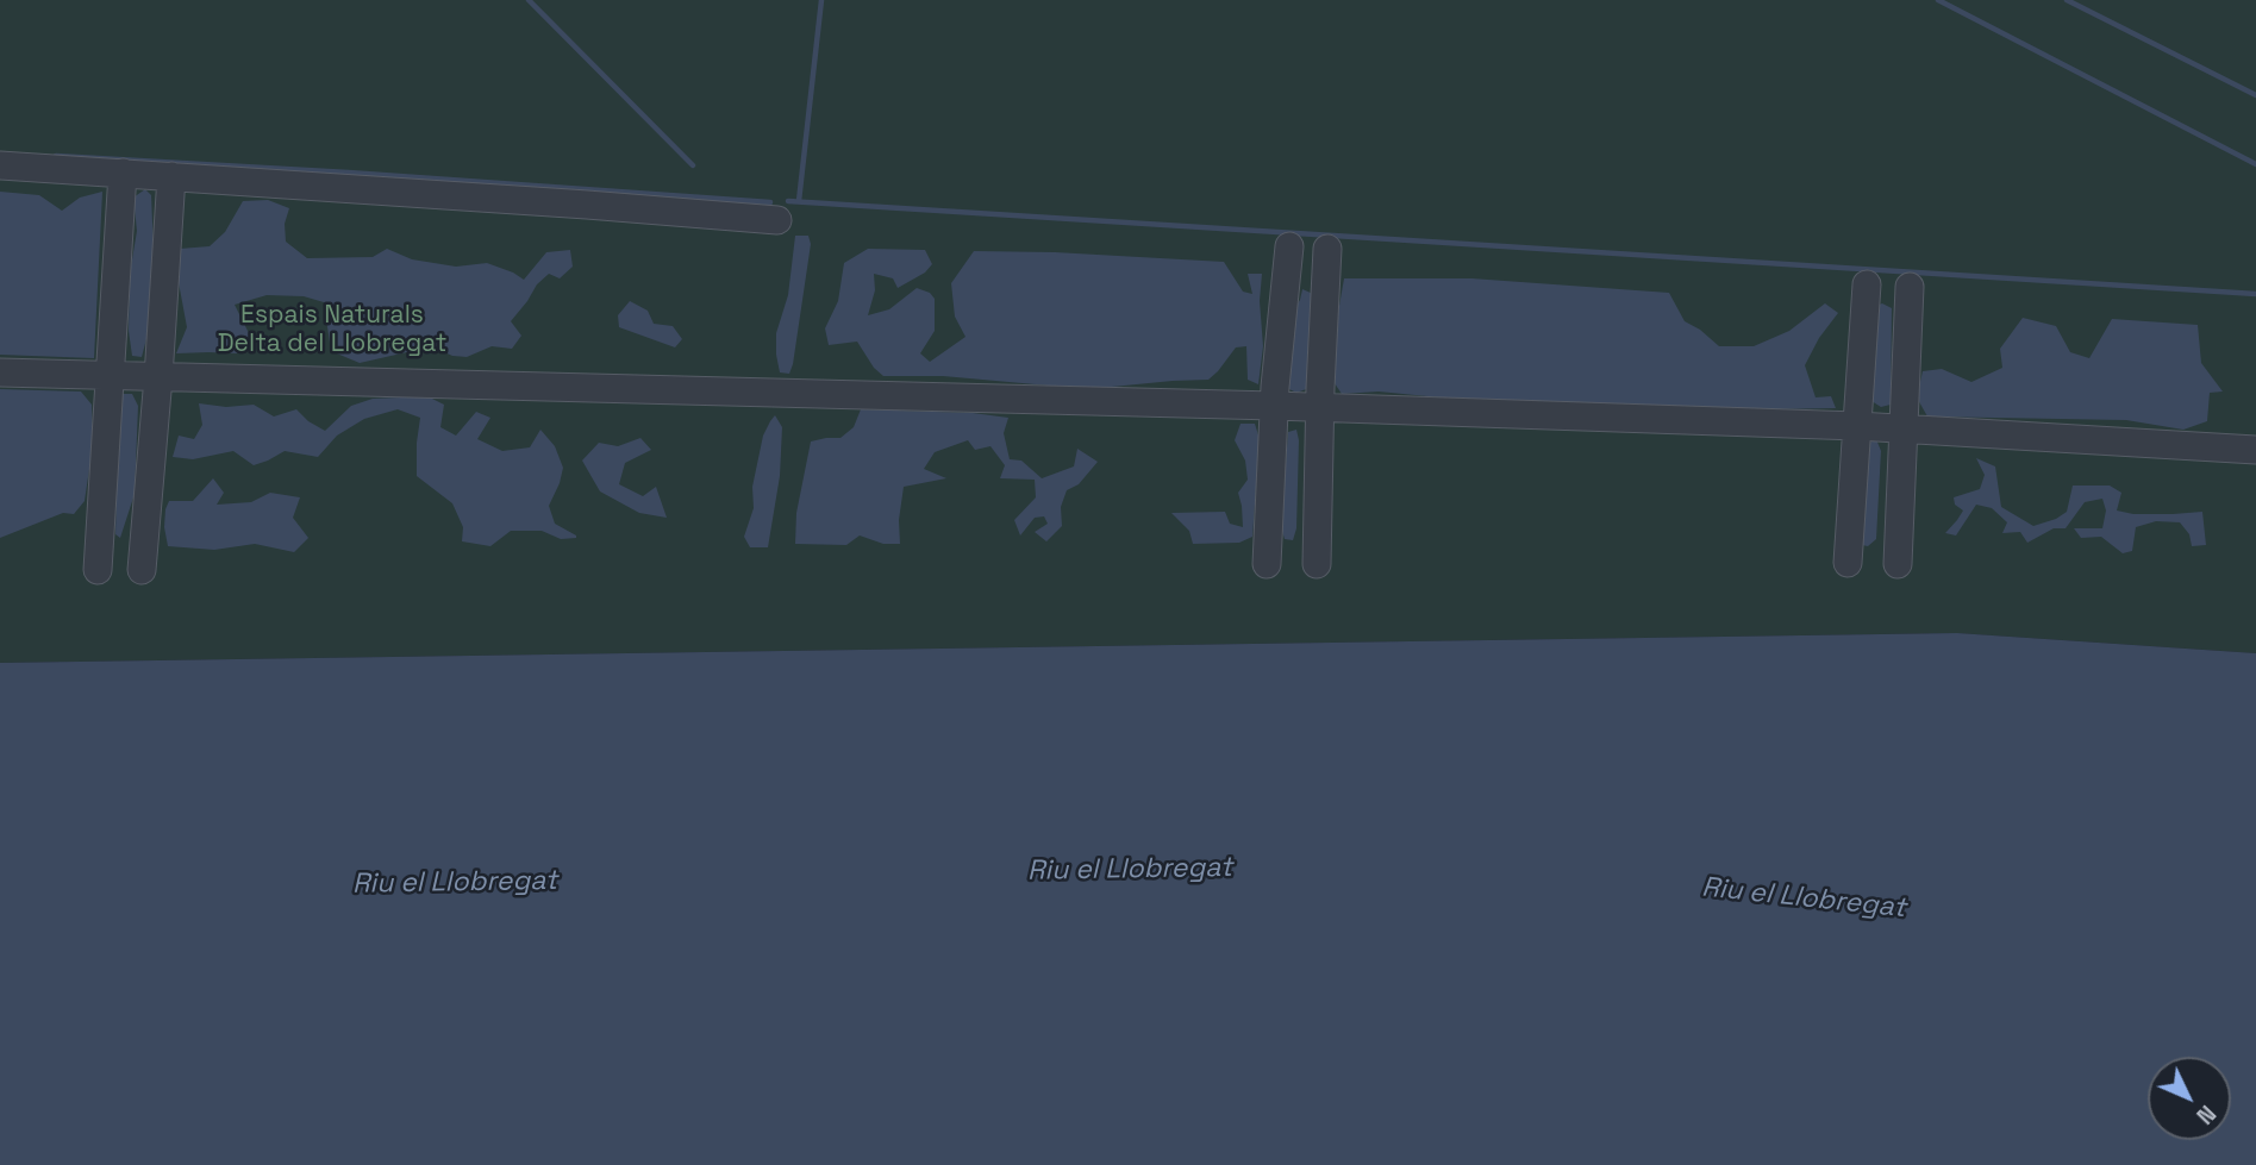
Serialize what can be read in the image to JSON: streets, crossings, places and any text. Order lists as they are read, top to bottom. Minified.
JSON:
{"water":["Riu el Llobregat"],"parks":["Espais Naturals Delta del Llobregat"],"north":"bottom right"}
